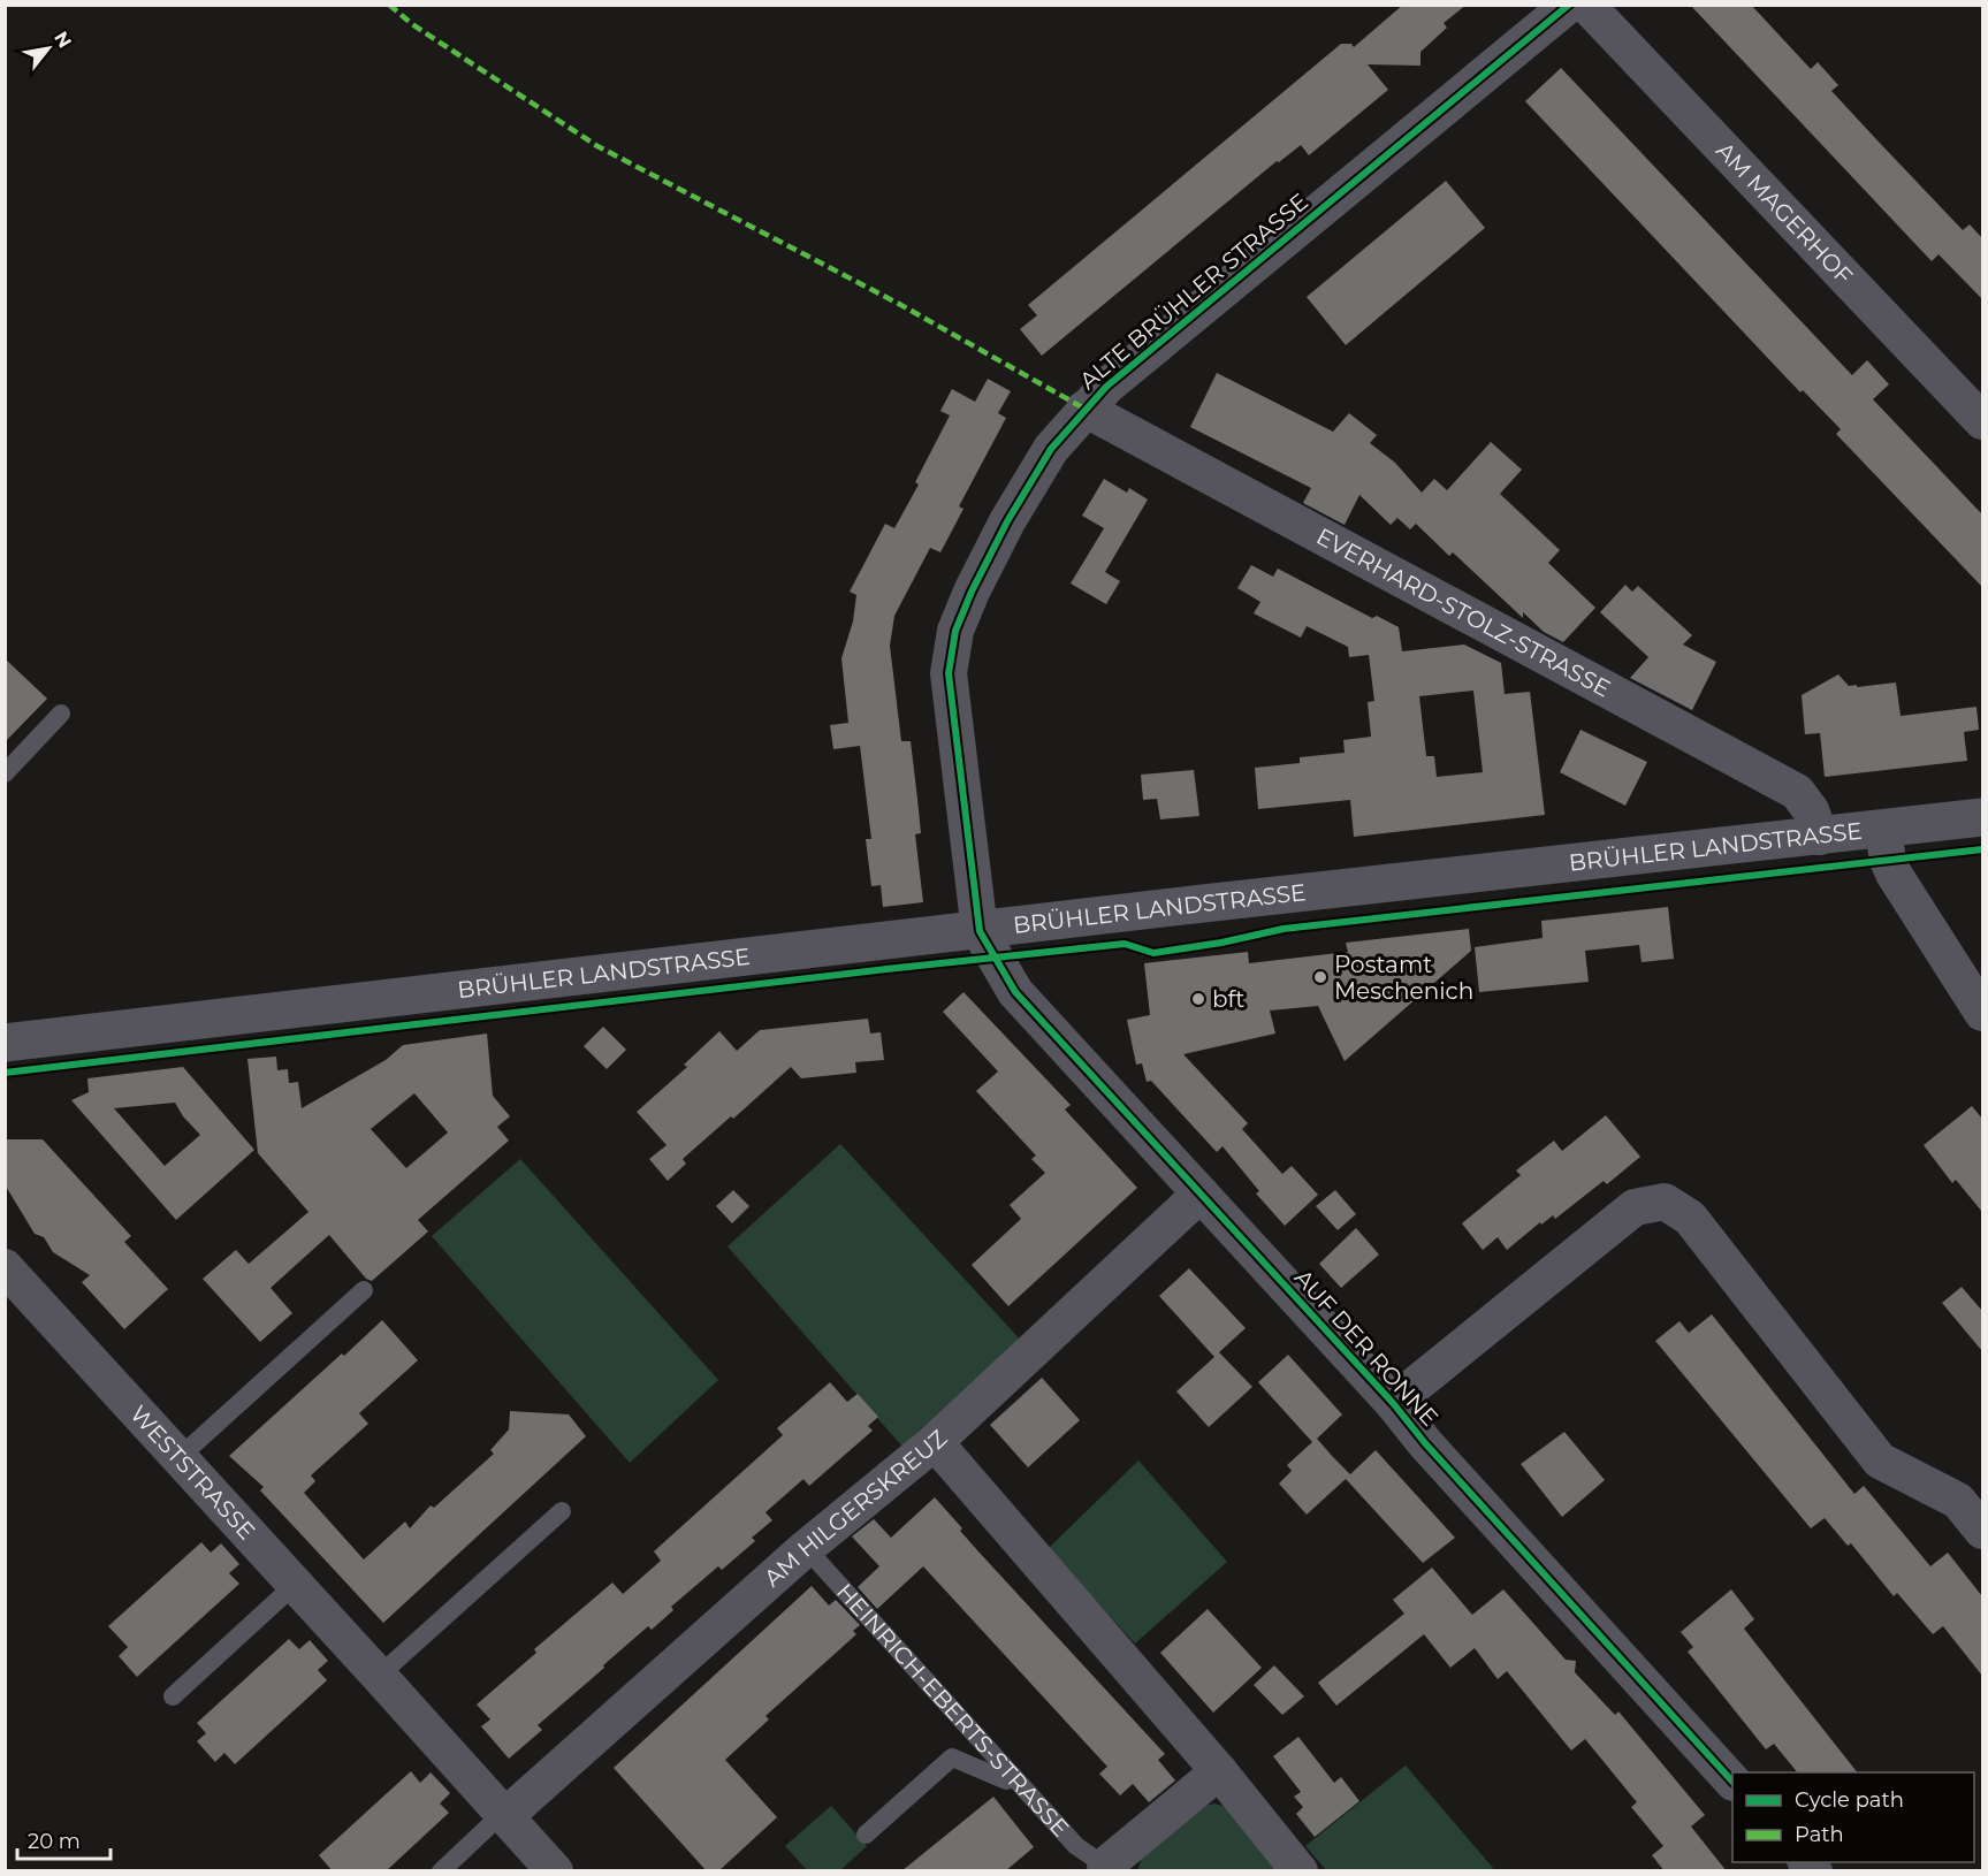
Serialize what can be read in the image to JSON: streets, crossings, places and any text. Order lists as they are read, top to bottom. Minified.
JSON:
{"streets":{"street":["AM MAGERHOF","ALTE BRÜHLER STRASSE","EVERHARD-STOLZ-STRASSE","BRÜHLER LANDSTRASSE","AUF DER RONNE","WESTSTRASSE","AM HILGERSKREUZ","HEINRICH-EBERTS-STRASSE"]},"crossings":[["ALTE BRÜHLER STRASSE","EVERHARD-STOLZ-STRASSE"],["ALTE BRÜHLER STRASSE","BRÜHLER LANDSTRASSE"],["ALTE BRÜHLER STRASSE","AUF DER RONNE"],["EVERHARD-STOLZ-STRASSE","BRÜHLER LANDSTRASSE"],["BRÜHLER LANDSTRASSE","AUF DER RONNE"],["AUF DER RONNE","AM HILGERSKREUZ"],["WESTSTRASSE","AM HILGERSKREUZ"],["AM HILGERSKREUZ","HEINRICH-EBERTS-STRASSE"]],"places":["Postamt Meschenich","bft"],"legend":["Cycle path","Path"],"scale_bar":"20 m","north":"top right"}
